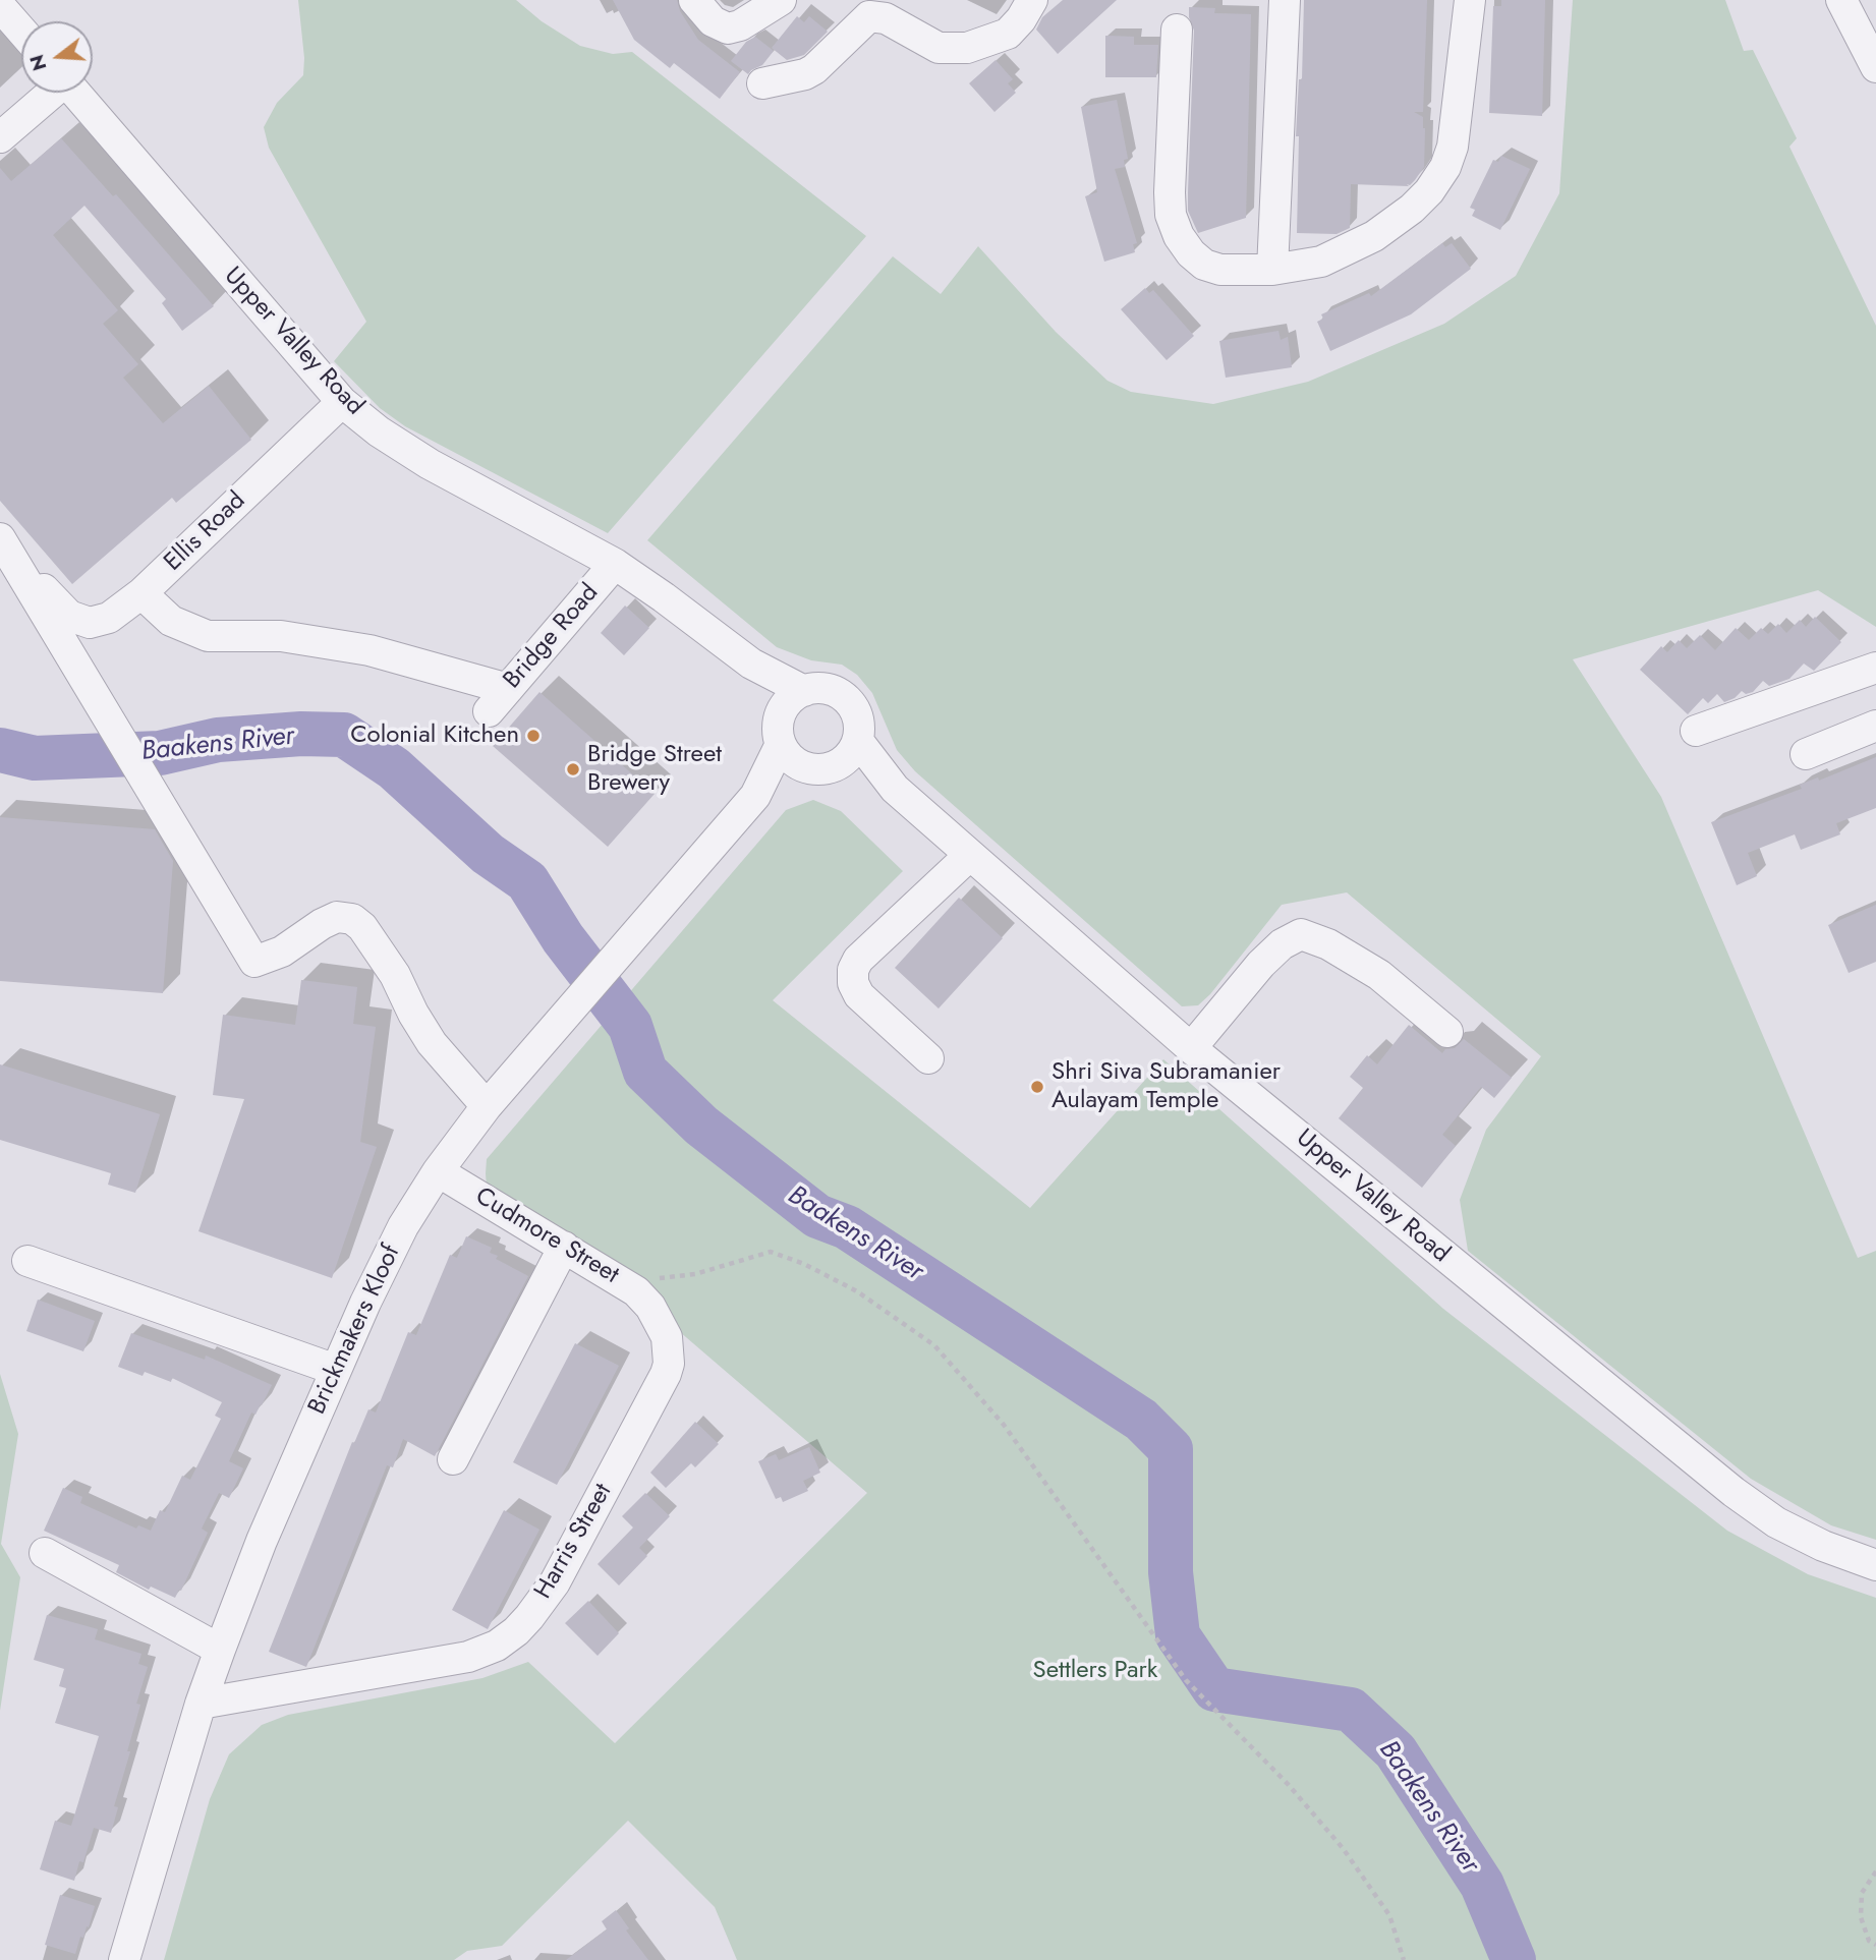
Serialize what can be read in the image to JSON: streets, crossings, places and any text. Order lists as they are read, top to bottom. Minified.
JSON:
{"streets":{"street":["Upper Valley Road","Ellis Road","Bridge Road","Cudmore Street","Brickmakers Kloof","Harris Street"]},"crossings":[["Upper Valley Road","Ellis Road"],["Upper Valley Road","Bridge Road"],["Upper Valley Road","Brickmakers Kloof"],["Ellis Road","Bridge Road"],["Cudmore Street","Brickmakers Kloof"],["Cudmore Street","Harris Street"],["Brickmakers Kloof","Harris Street"]],"water":["Baakens River"],"parks":["Settlers Park"],"places":["Colonial Kitchen","Bridge Street Brewery","Shri Siva Subramanier Aulayam Temple"],"north":"left"}
